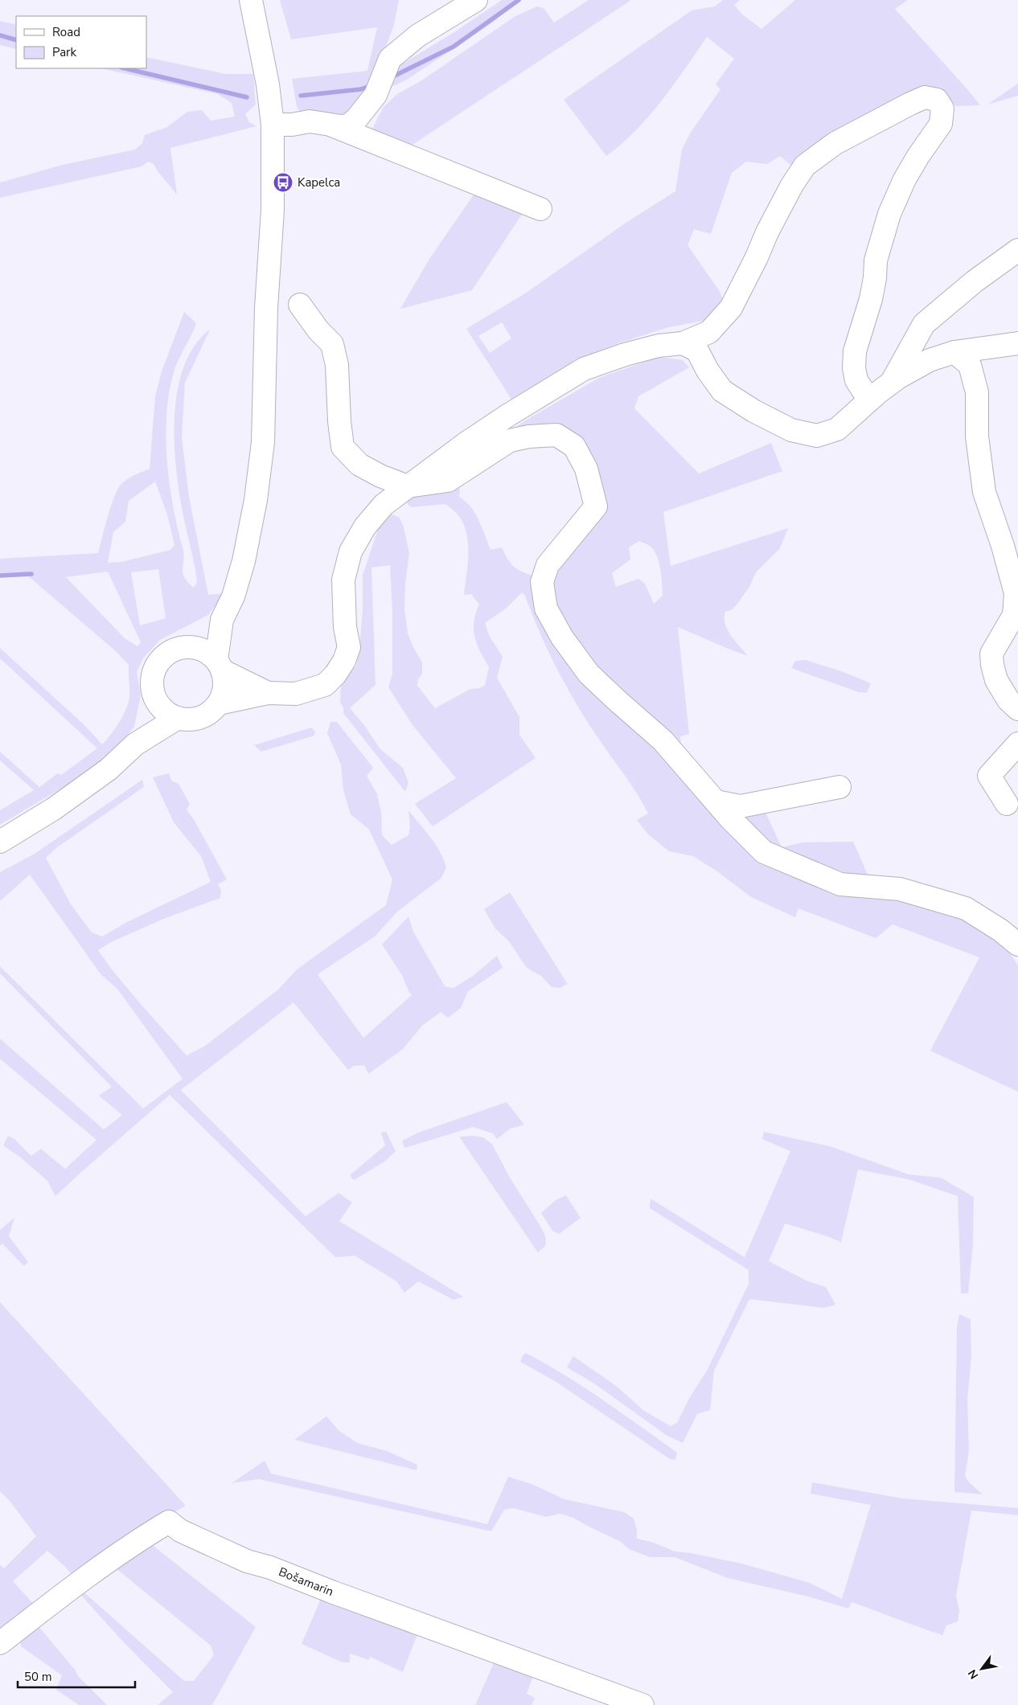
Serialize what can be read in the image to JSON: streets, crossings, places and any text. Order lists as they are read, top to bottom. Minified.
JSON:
{"streets":{"street":["Bošamarin"]},"places":{"bus stop":["Kapelca"]},"legend":["Road","Park"],"scale_bar":"50 m","north":"bottom left"}
